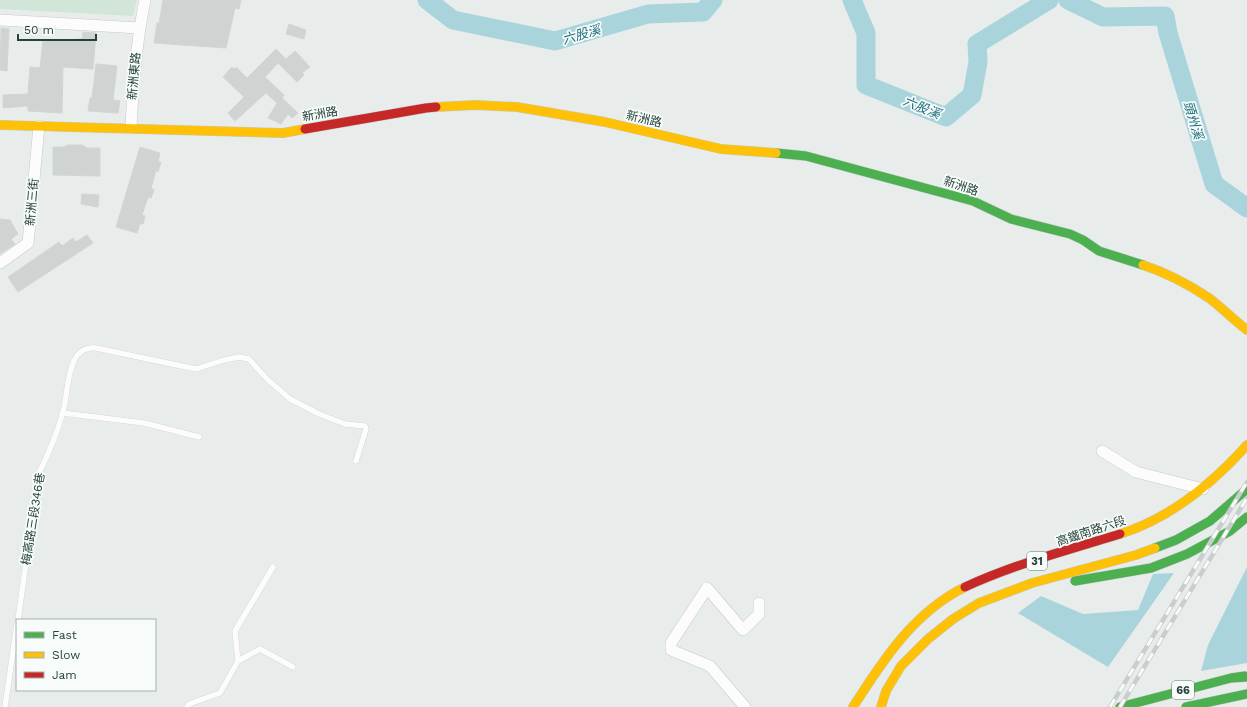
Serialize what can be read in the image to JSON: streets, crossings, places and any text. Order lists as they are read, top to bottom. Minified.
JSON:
{"streets":{"main road":["新洲路","高鐵南路六段","31","66"],"street":["新洲東路","新洲三街"],"lane":["梅高路三段346巷"]},"crossings":[["新洲東路","新洲路"],["新洲路","新洲三街"],["高鐵南路六段","31"]],"water":["六股溪","頭州溪"],"legend":["Fast","Slow","Jam"],"scale_bar":"50 m"}
